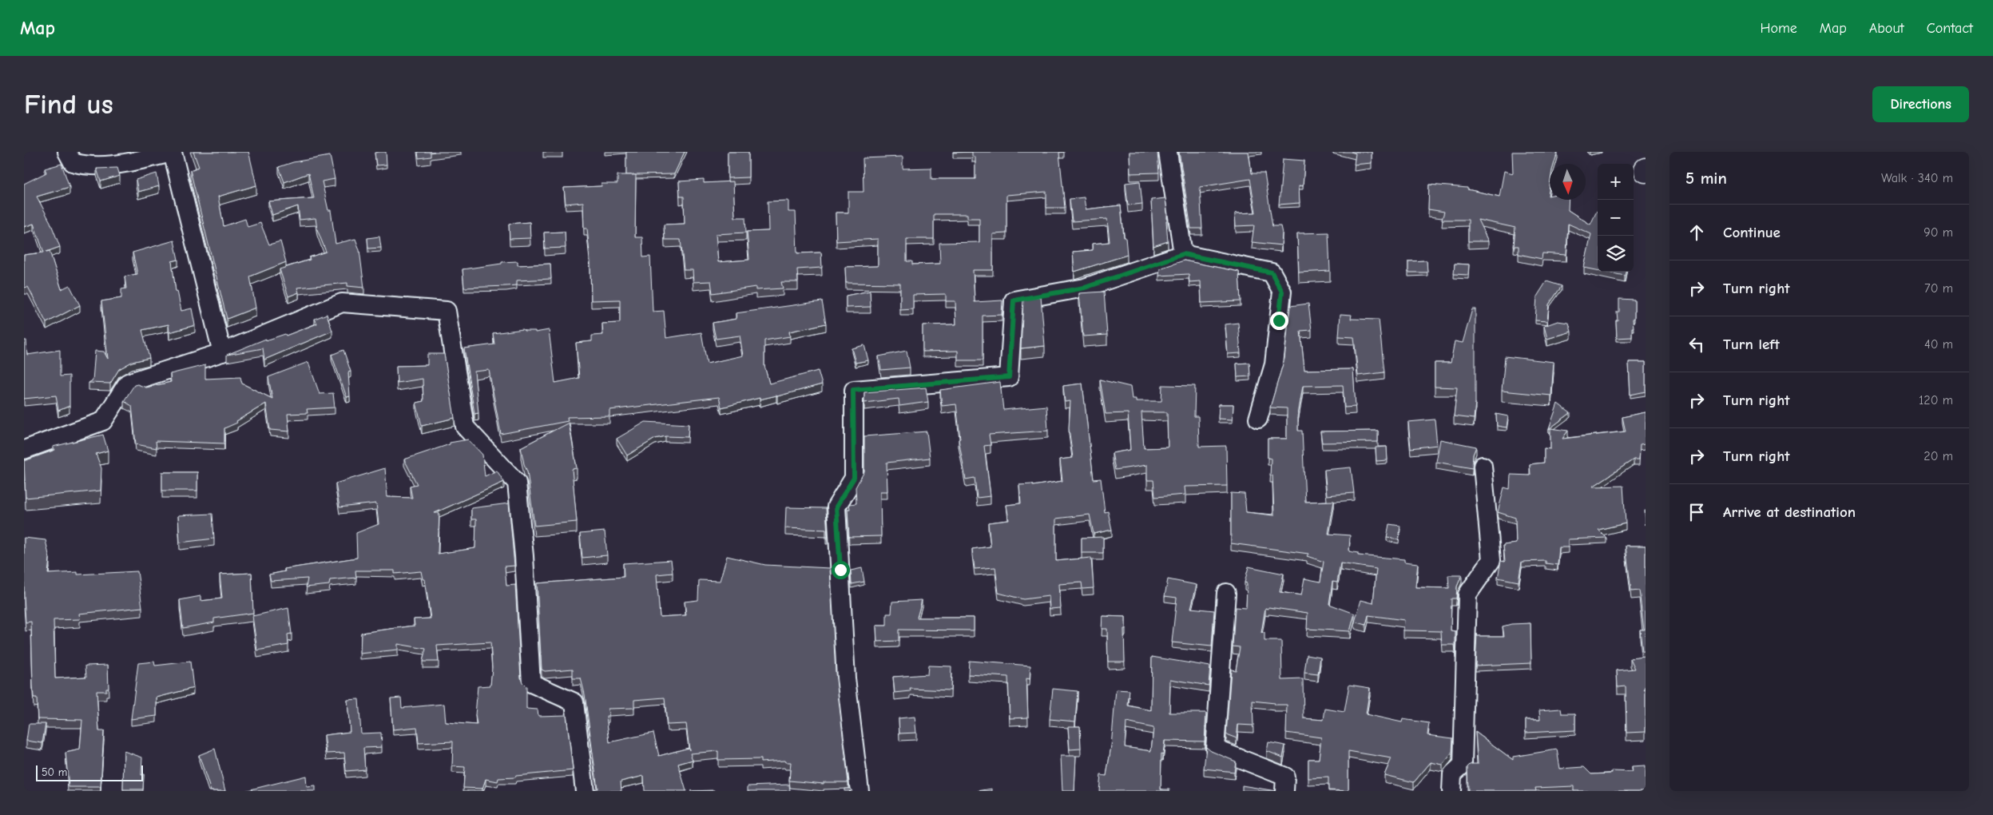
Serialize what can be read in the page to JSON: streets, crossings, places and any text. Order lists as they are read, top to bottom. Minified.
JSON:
{"scale_bar":"50 m","north":"bottom","page":{"header":"Map","nav":["Home","Map","About","Contact"],"buttons":"Directions","title":"Find us","heading":["5 min","Walk · 340 m"],"map_buttons":["+","−"],"list":[["Continue","90 m"],["Turn right","70 m"],["Turn left","40 m"],["Turn right","120 m"],["Turn right","20 m"],"Arrive at destination"],"scale":"50 m"}}
